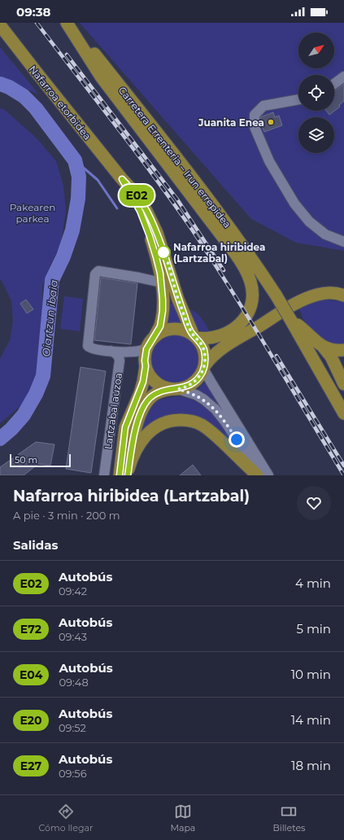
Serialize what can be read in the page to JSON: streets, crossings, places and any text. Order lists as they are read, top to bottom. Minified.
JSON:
{"streets":{"main road":["Nafarroa etorbidea","Carretera Errenteria – Irun errepidea"],"street":["Lartzabal auzoa"]},"water":["Oiartzun ibaia"],"parks":["Pakearen parkea"],"places":["Juanita Enea","Nafarroa hiribidea (Lartzabal)"],"lines":["bus line E02"],"scale_bar":"50 m","north":"top right","page":{"status":"09:38","on_map":"E02","scale":"50 m","heading":[["Nafarroa hiribidea (Lartzabal)","A pie · 3 min · 200 m"],"Salidas"],"list":[{"mark":"E02","name":"Autobús","note":"09:42","value":"4 min"},{"mark":"E72","name":"Autobús","note":"09:43","value":"5 min"},{"mark":"E04","name":"Autobús","note":"09:48","value":"10 min"},{"mark":"E20","name":"Autobús","note":"09:52","value":"14 min"},{"mark":"E27","name":"Autobús","note":"09:56","value":"18 min"}],"tabs":["Cómo llegar","Mapa","Billetes"]}}
